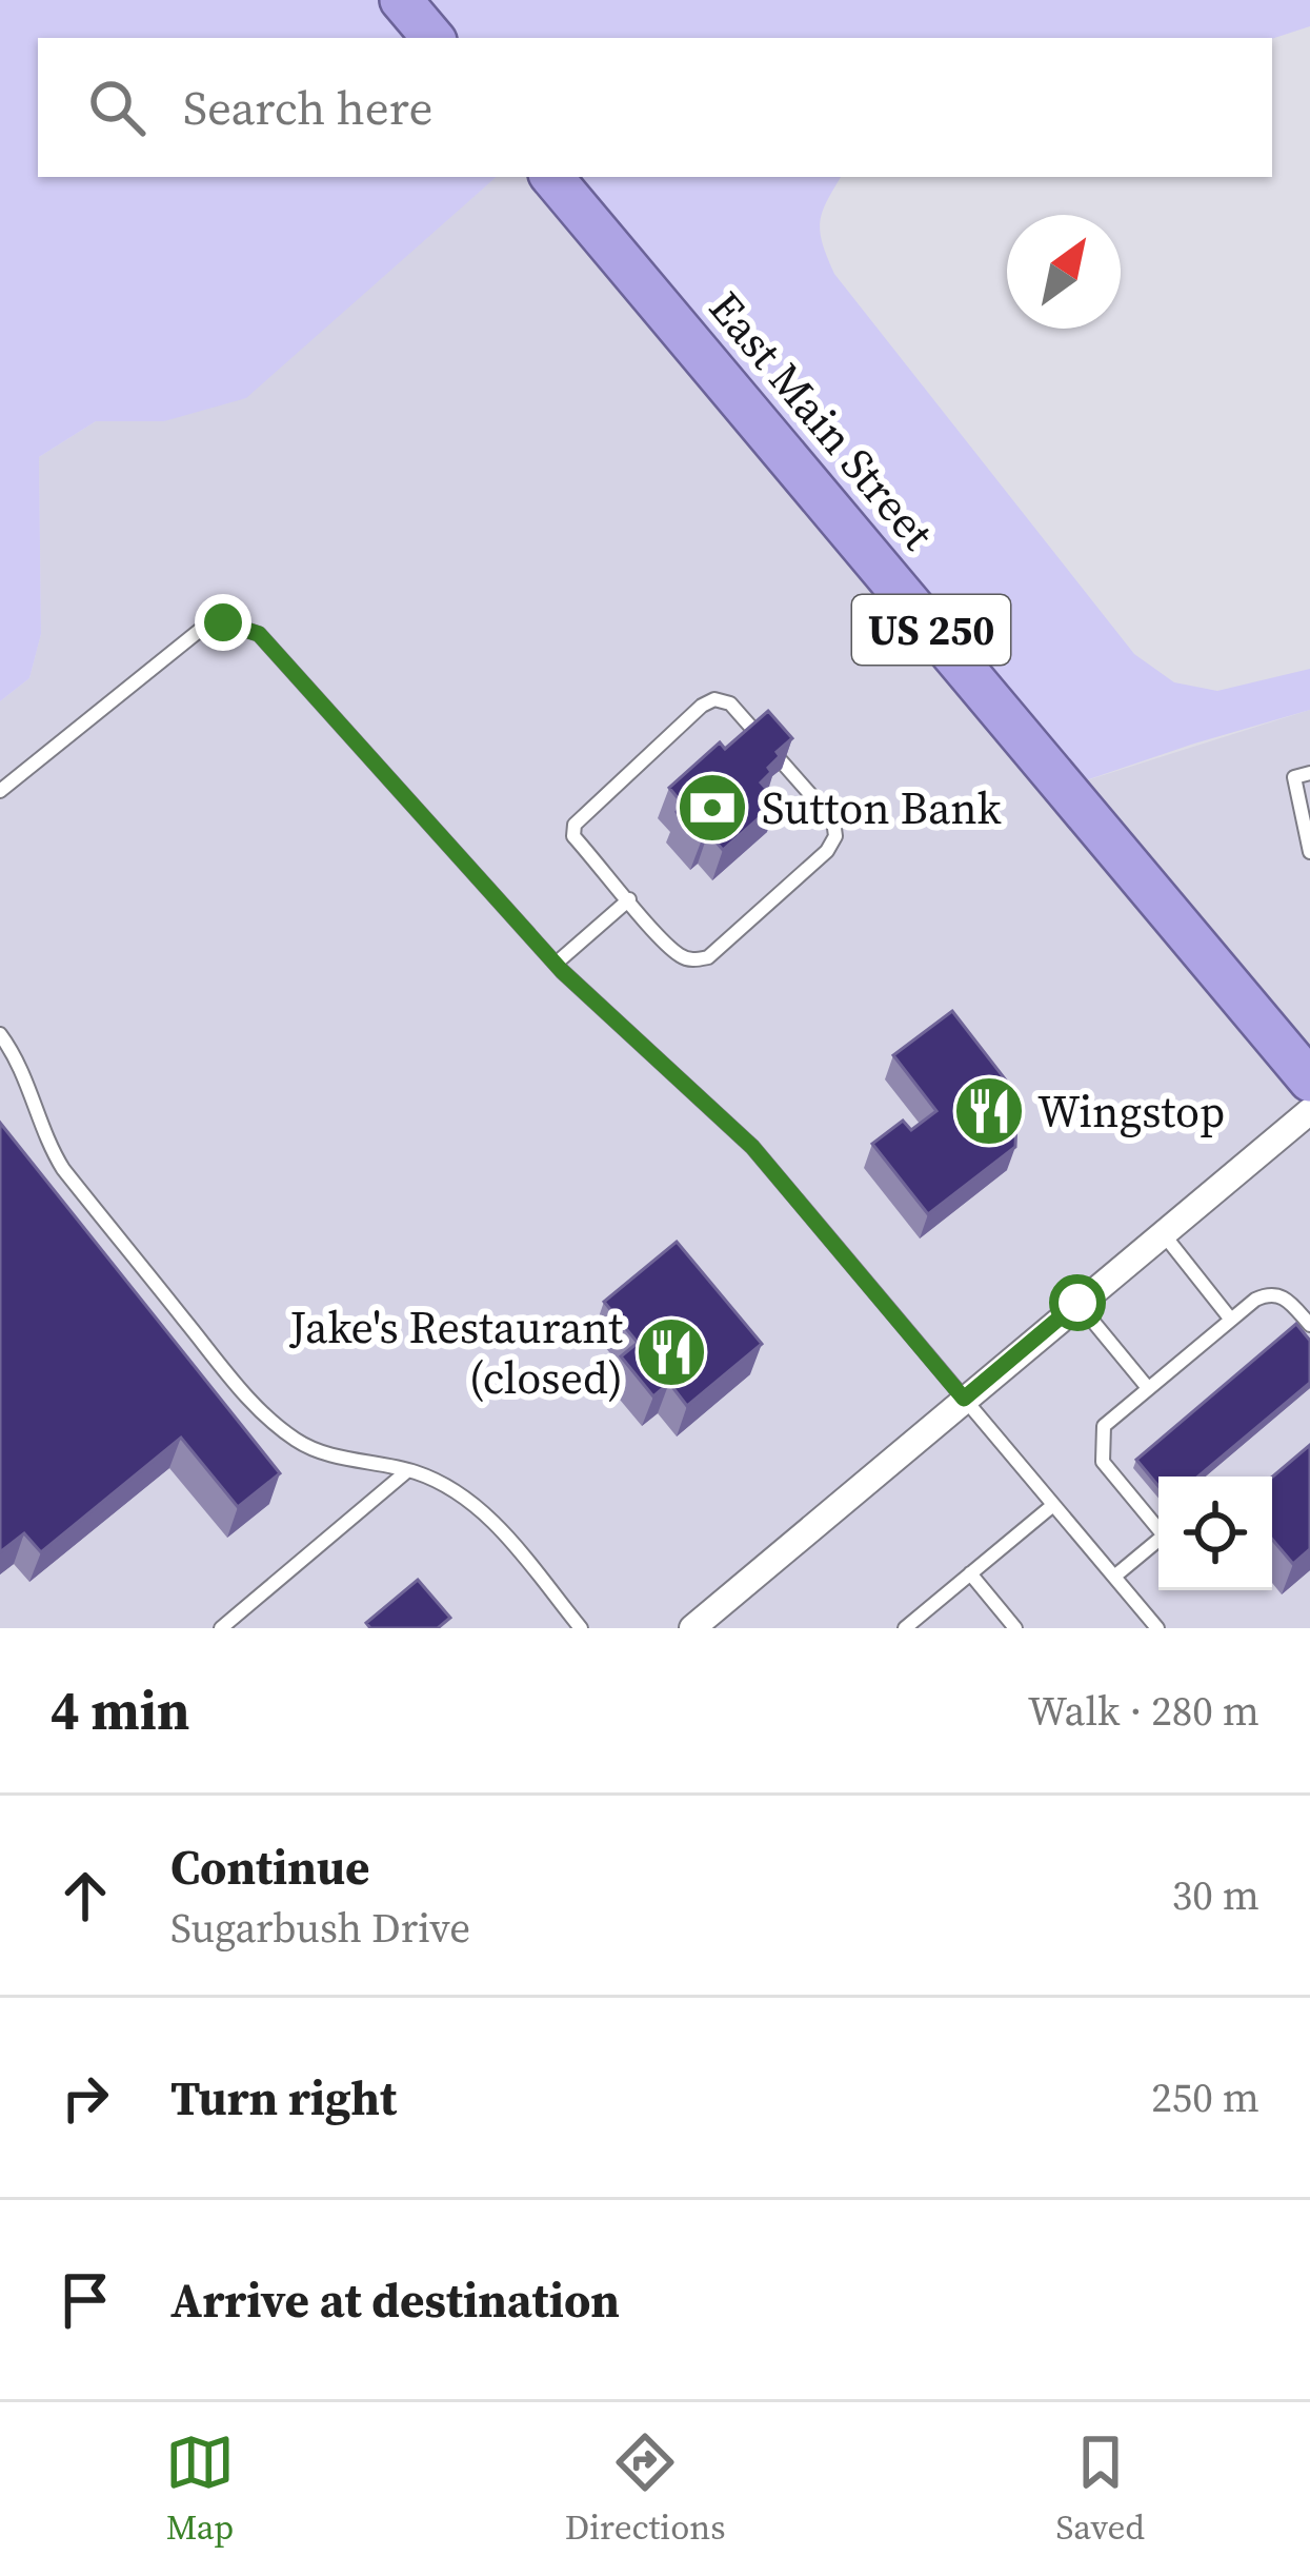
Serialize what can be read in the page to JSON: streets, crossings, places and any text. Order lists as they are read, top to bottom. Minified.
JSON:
{"streets":{"highway":["East Main Street","US 250"]},"places":{"bank":["Sutton Bank"],"restaurant":["Wingstop","Jake's Restaurant (closed)"]},"north":"top right","page":{"search":"Search here","heading":["4 min","Walk · 280 m"],"list":[["Continue","Sugarbush Drive","30 m"],["Turn right","250 m"],"Arrive at destination"],"nav":["Map","Directions","Saved"]}}
